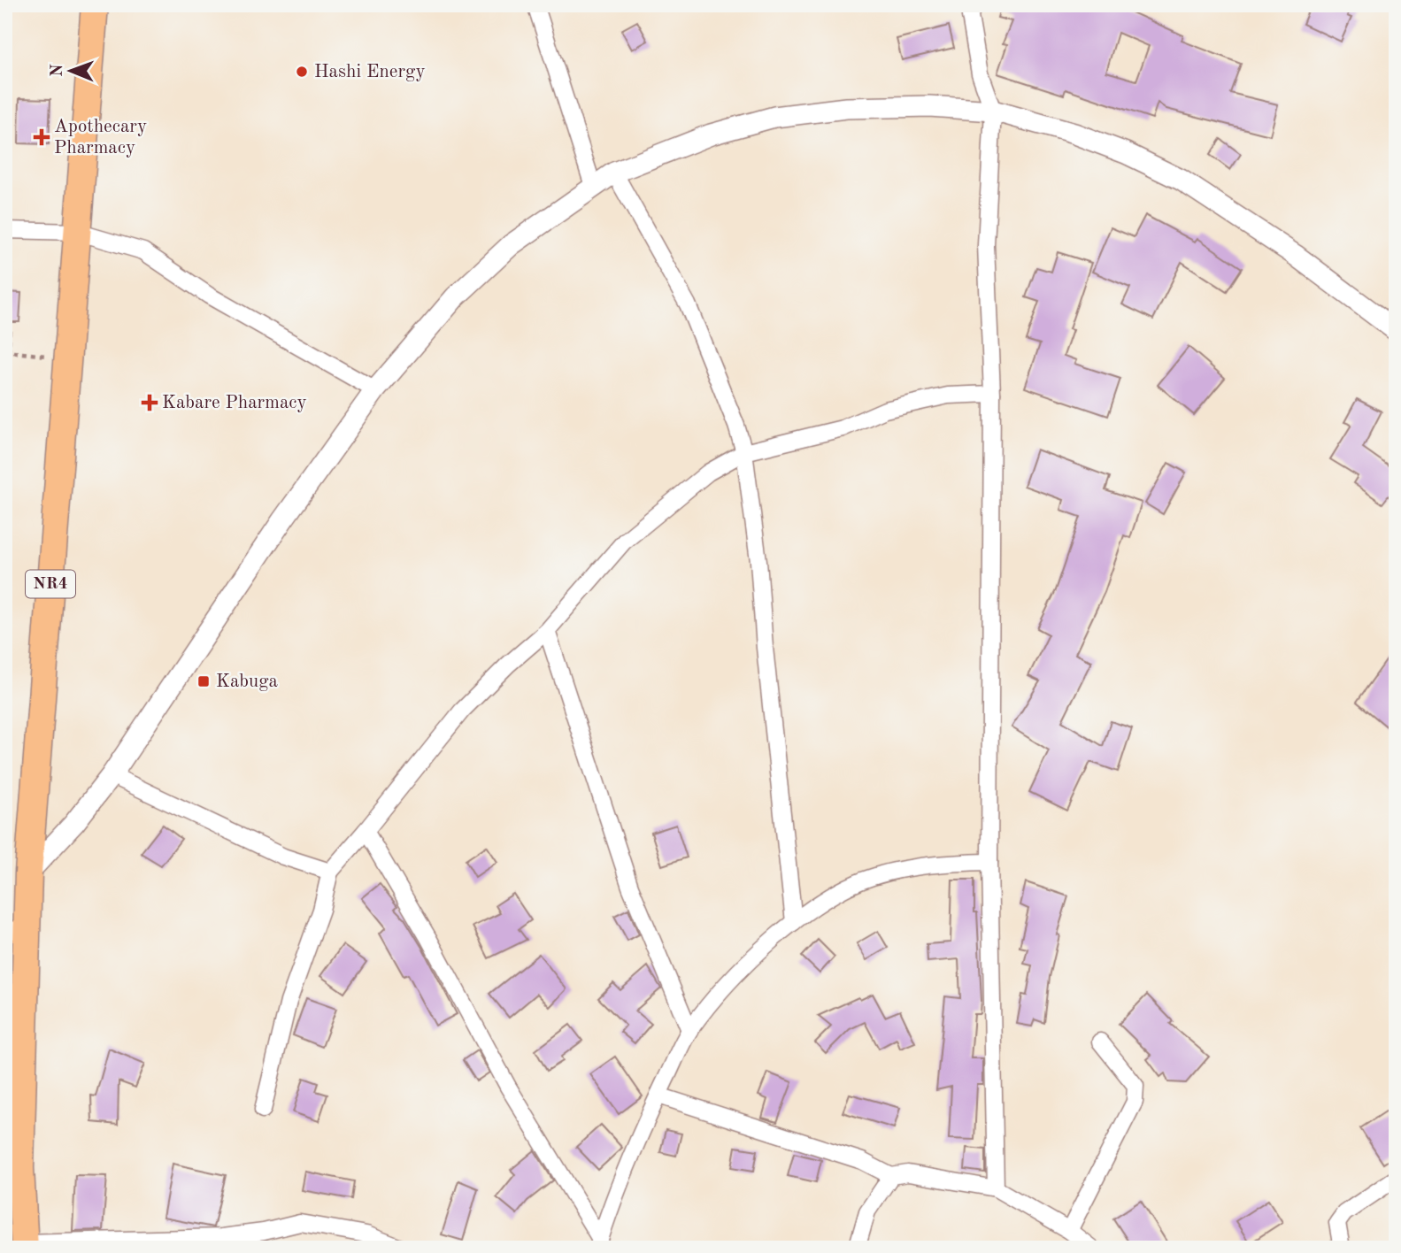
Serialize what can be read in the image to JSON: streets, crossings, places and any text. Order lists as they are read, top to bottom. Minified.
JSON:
{"streets":{"highway":["NR4"]},"places":{"other":["Hashi Energy"],"health":["Apothecary Pharmacy","Kabare Pharmacy"],"transit":["Kabuga"]},"north":"left"}
